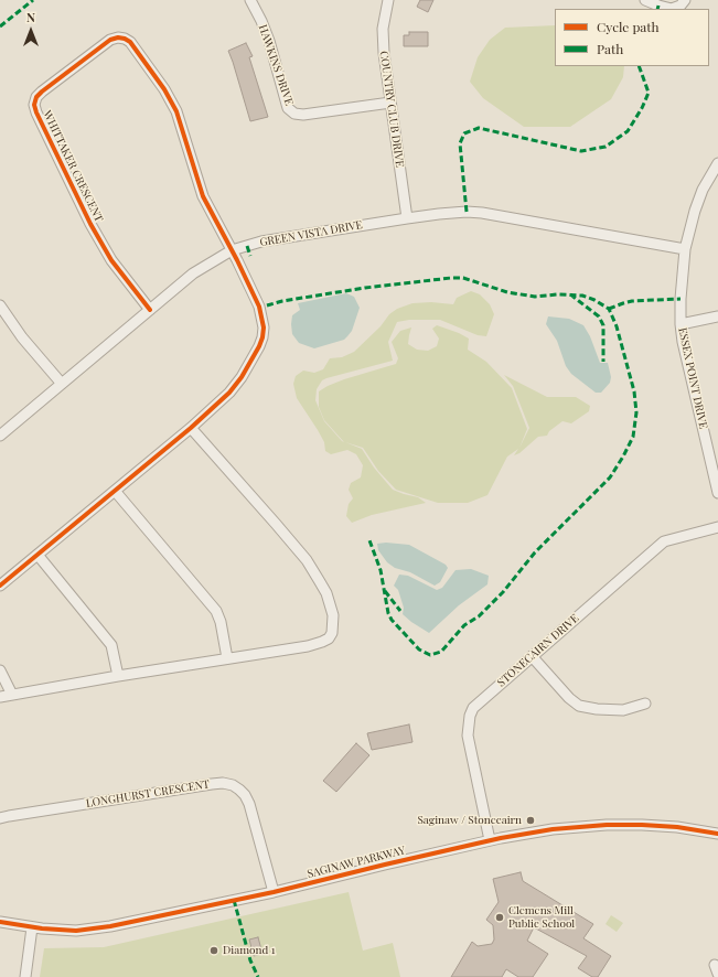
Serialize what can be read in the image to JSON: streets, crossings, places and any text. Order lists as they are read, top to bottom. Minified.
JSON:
{"streets":{"street":["HAWKINS DRIVE","COUNTRY CLUB DRIVE","WHITTAKER CRESCENT","GREEN VISTA DRIVE","ESSEX POINT DRIVE","STONECAIRN DRIVE","LONGHURST CRESCENT","SAGINAW PARKWAY"]},"crossings":[["HAWKINS DRIVE","COUNTRY CLUB DRIVE"],["COUNTRY CLUB DRIVE","GREEN VISTA DRIVE"],["WHITTAKER CRESCENT","GREEN VISTA DRIVE"],["GREEN VISTA DRIVE","ESSEX POINT DRIVE"],["STONECAIRN DRIVE","SAGINAW PARKWAY"],["LONGHURST CRESCENT","SAGINAW PARKWAY"]],"places":["Saginaw / Stonecairn","Clemens Mill Public School","Diamond 1"],"legend":["Cycle path","Path"],"north":"top"}
